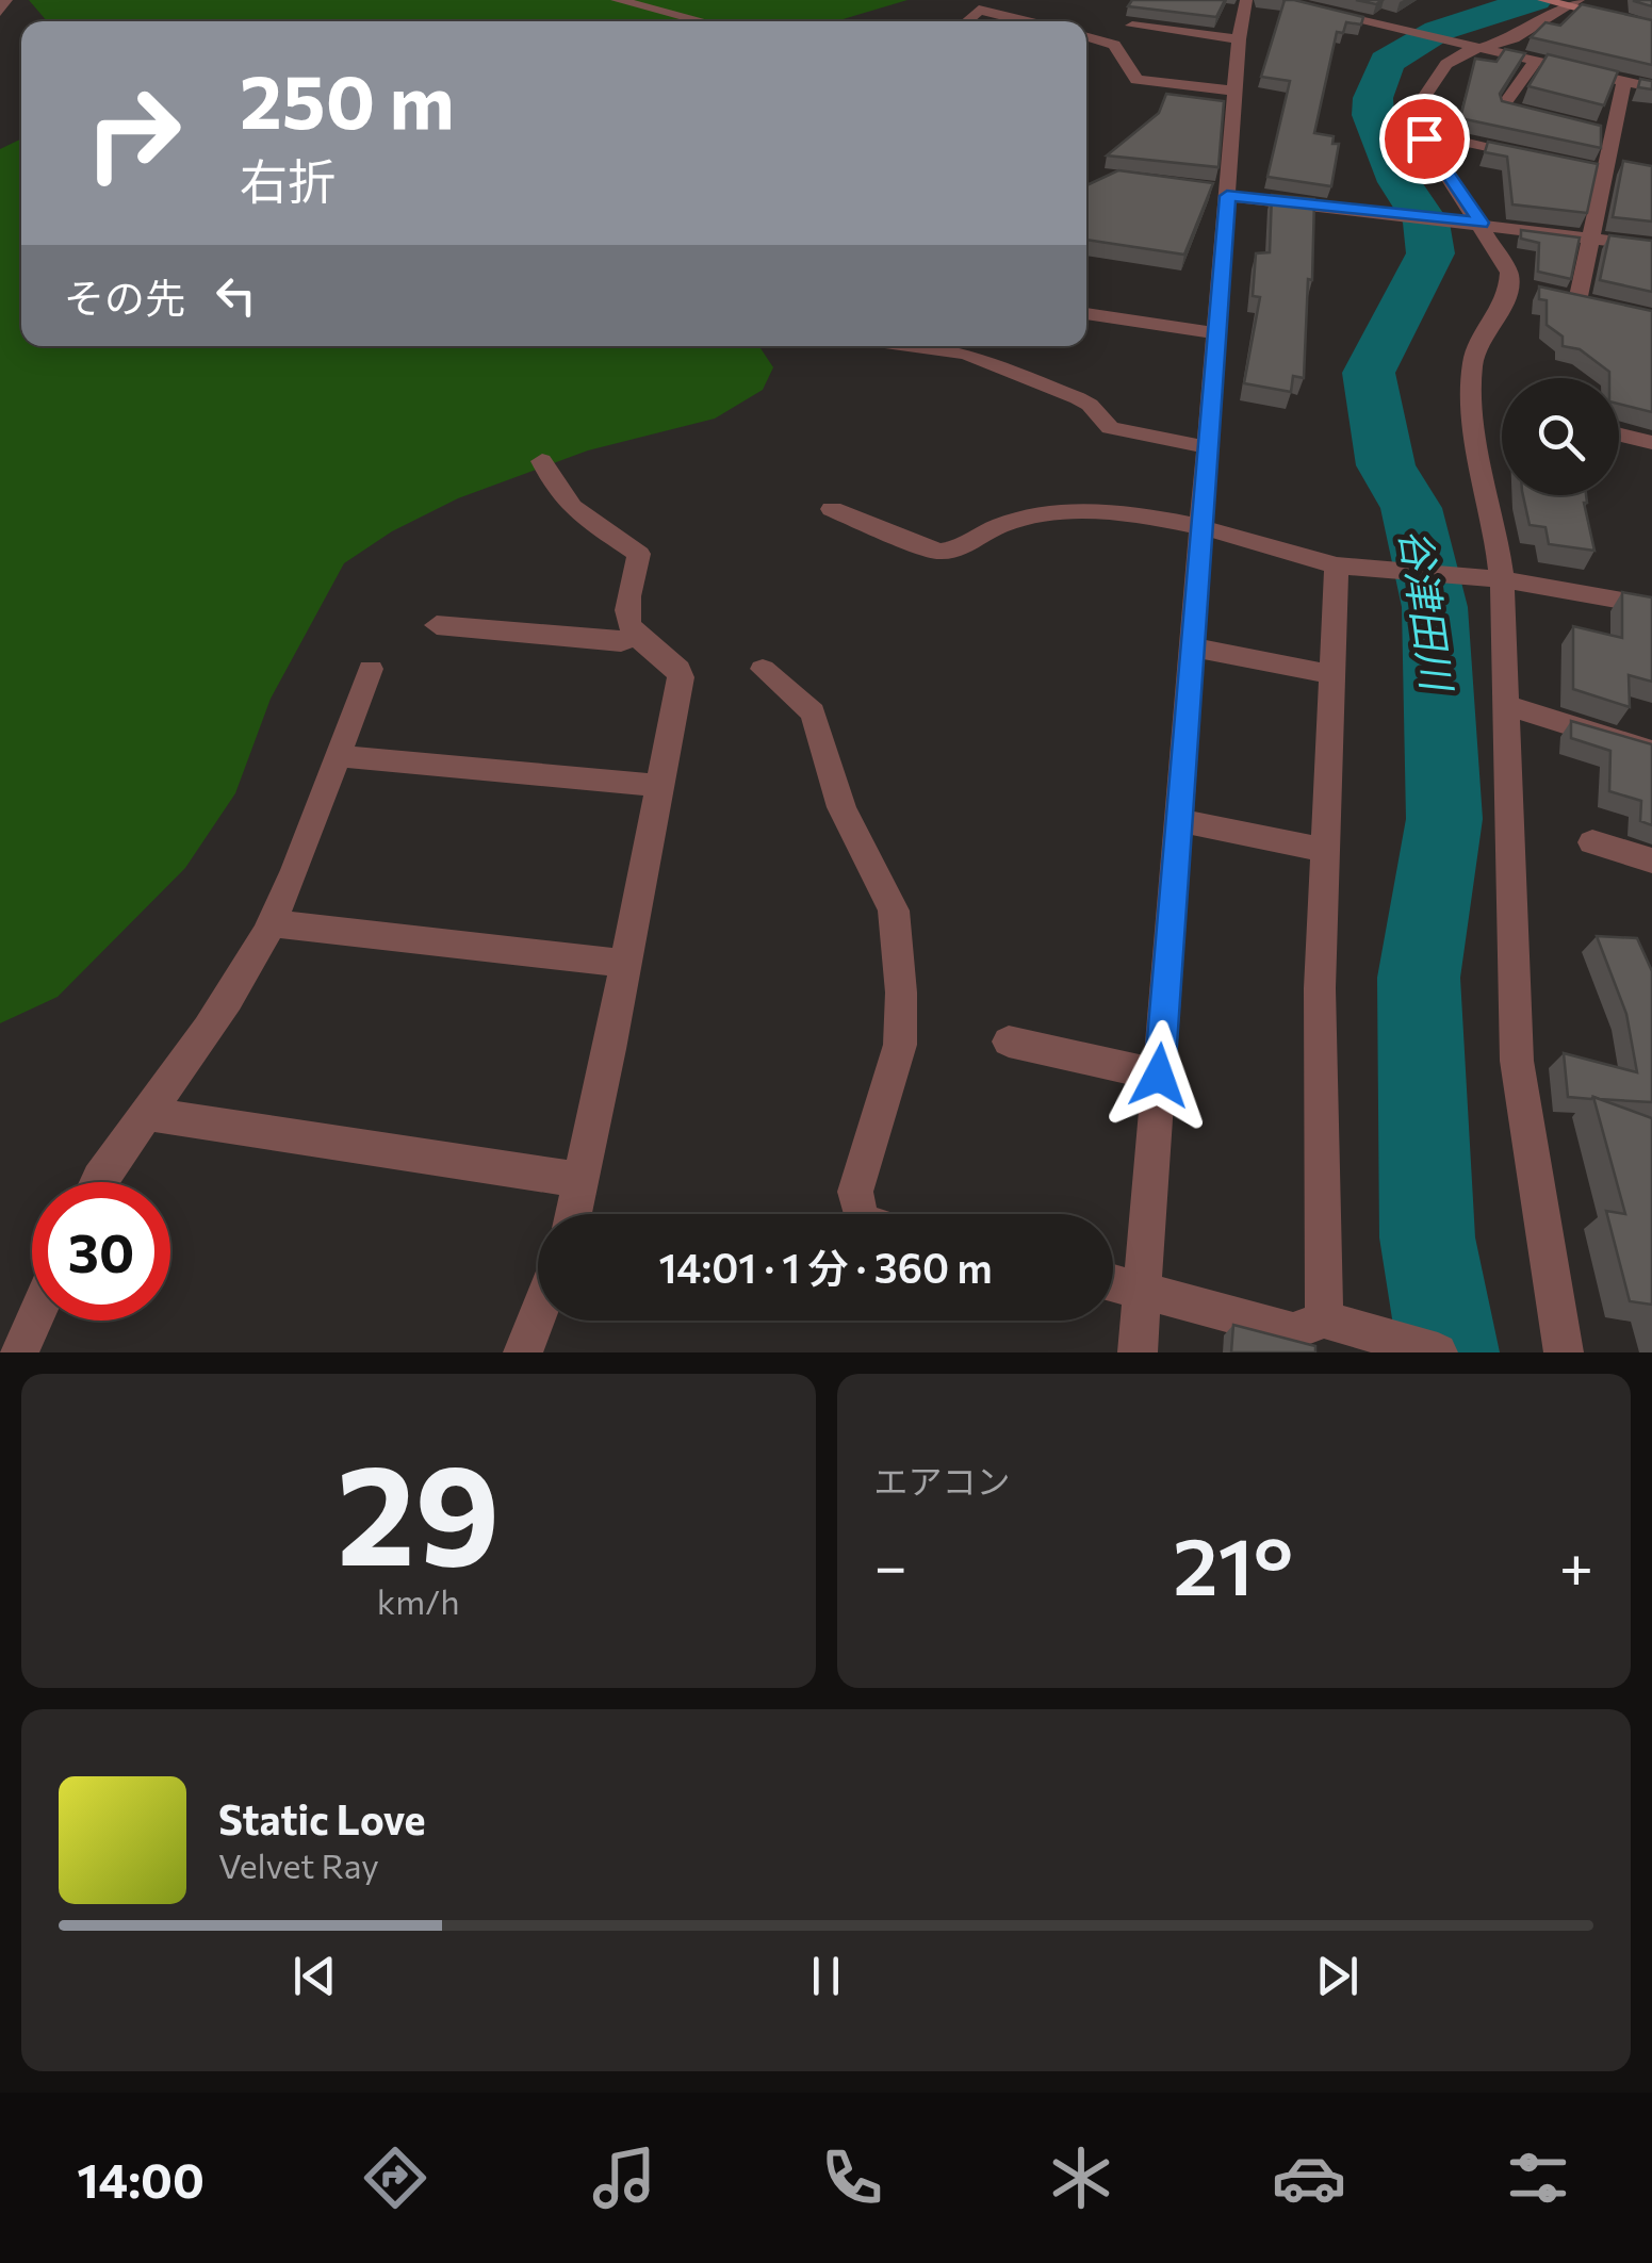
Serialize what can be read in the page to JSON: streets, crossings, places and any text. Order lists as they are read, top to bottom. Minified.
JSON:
{"water":["谷津田川"],"page":{"turn":["250 m","右折"],"then":"その先","limit":"30","trip":"14:01 · 1 分 · 360 m","tile":[["29","km/h"],"エアコン"],"heat":["−","21°","+"],"song":["Static Love","Velvet Ray"],"tabs":"14:00"}}
